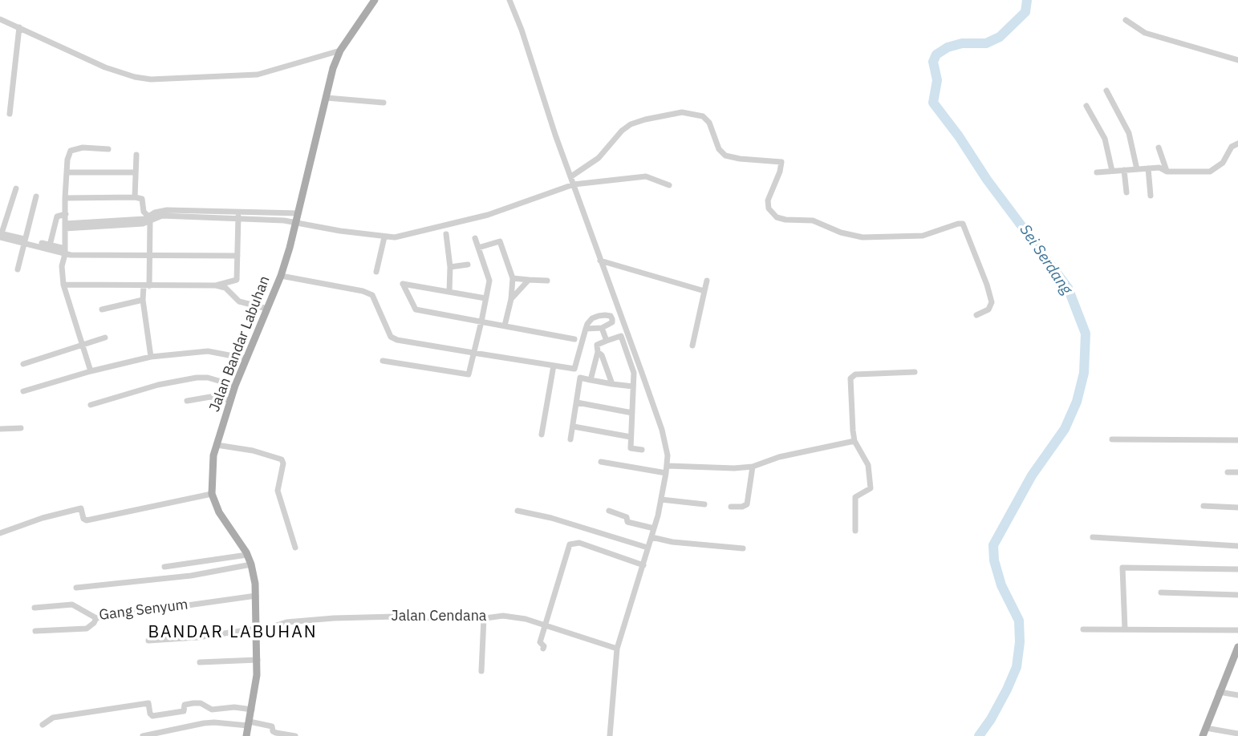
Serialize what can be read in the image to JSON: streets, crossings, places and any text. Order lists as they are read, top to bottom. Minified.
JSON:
{"streets":{"main road":["Jalan Bandar Labuhan"],"street":["Gang Senyum","Jalan Cendana"]},"crossings":[["Jalan Bandar Labuhan","Gang Senyum"],["Jalan Bandar Labuhan","Jalan Cendana"]],"districts":["BANDAR LABUHAN"],"water":["Sei Serdang"]}
